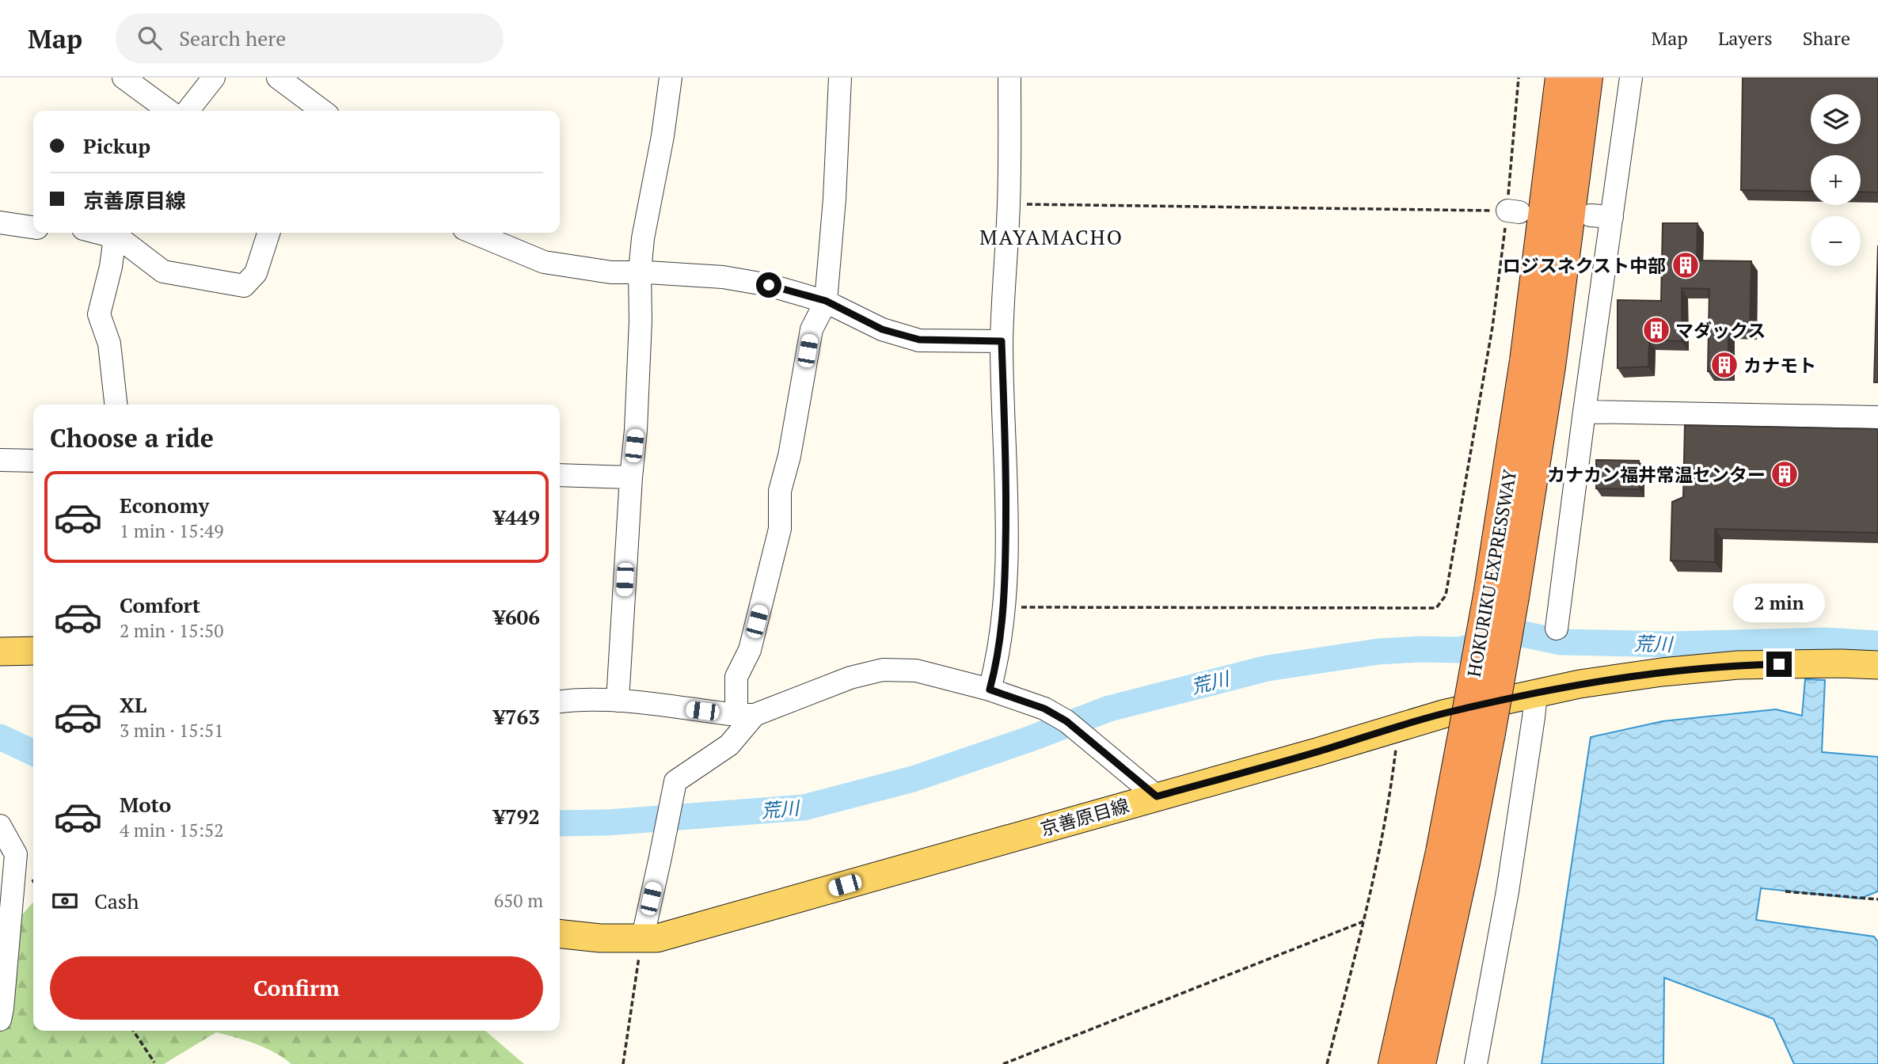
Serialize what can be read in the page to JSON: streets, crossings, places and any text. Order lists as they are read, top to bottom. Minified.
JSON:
{"streets":{"highway":["HOKURIKU EXPRESSWAY"],"main road":["京善原目線"]},"districts":["MAYAMACHO"],"water":["荒川"],"places":{"building":["ロジスネクスト中部","マダックス","カナモト","カナカン福井常温センター"]},"page":{"header":"Map","search":"Search here","nav":["Map","Layers","Share"],"map_buttons":["+","−"],"banner":["Pickup","京善原目線"],"heading":"Choose a ride","list":[{"name":"Economy","note":"1 min · 15:49","value":"¥449"},{"name":"Comfort","note":"2 min · 15:50","value":"¥606"},{"name":"XL","note":"3 min · 15:51","value":"¥763"},{"name":"Moto","note":"4 min · 15:52","value":"¥792"}],"bubble":"2 min","pay":["Cash","650 m"],"buttons":"Confirm"}}
